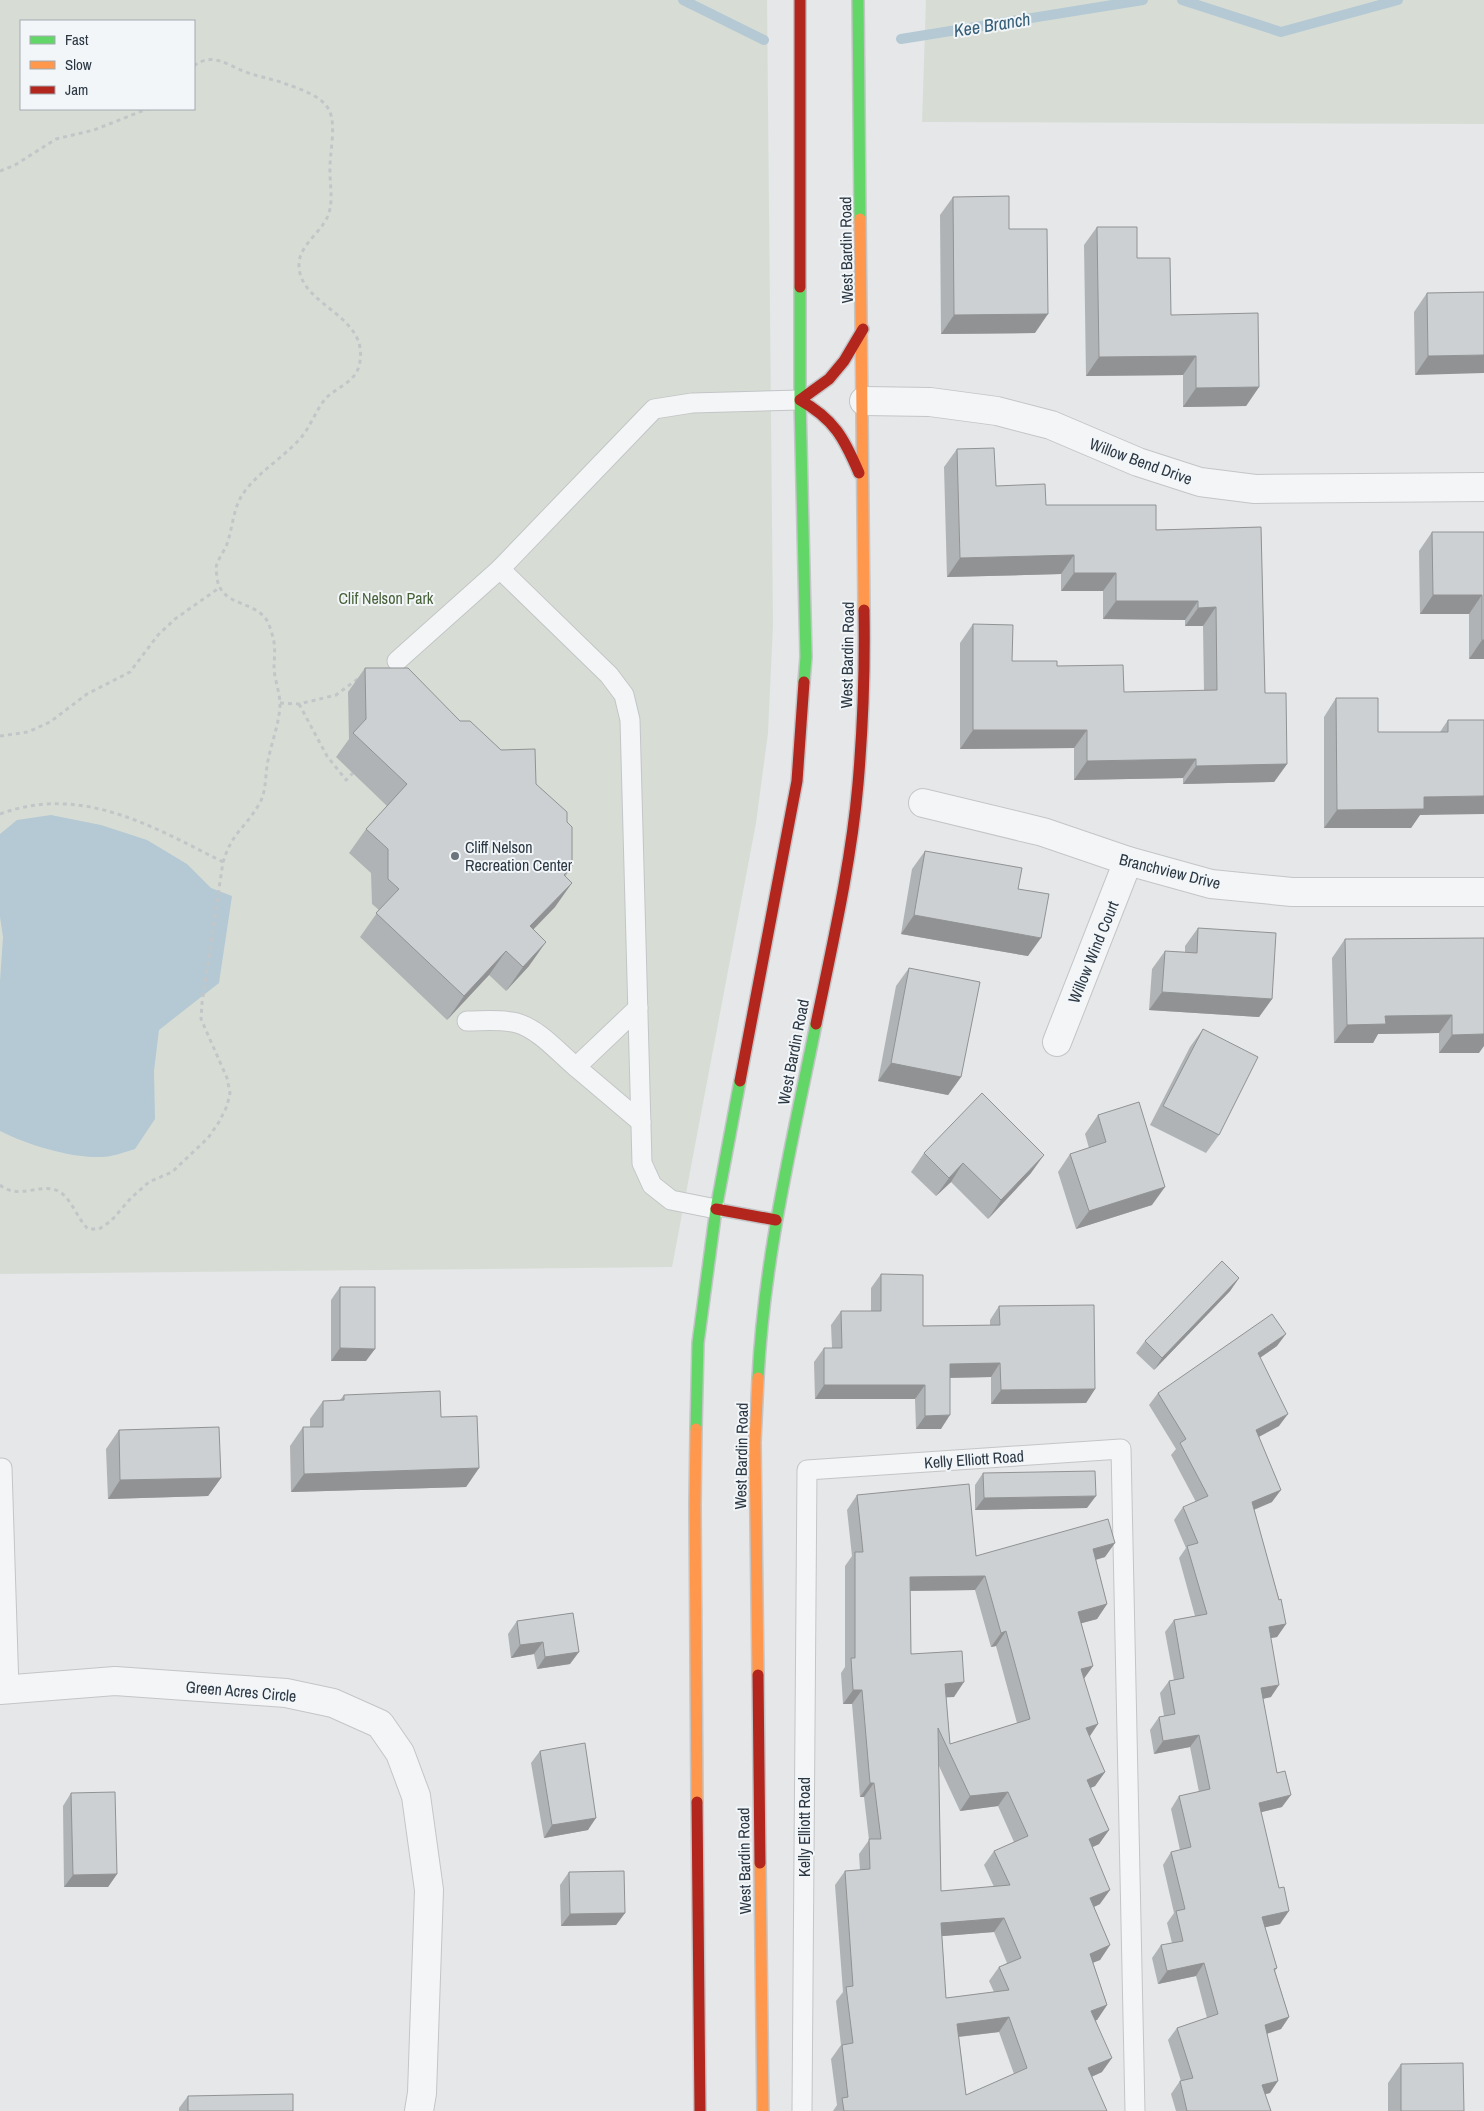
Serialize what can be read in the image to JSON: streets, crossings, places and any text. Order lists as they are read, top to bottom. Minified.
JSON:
{"streets":{"street":["West Bardin Road","Willow Bend Drive","Branchview Drive","Willow Wind Court","Green Acres Circle"],"lane":["Kelly Elliott Road"]},"crossings":[["West Bardin Road","Willow Bend Drive"],["Branchview Drive","Willow Wind Court"]],"water":["Kee Branch"],"parks":["Clif Nelson Park"],"places":["Cliff Nelson Recreation Center"],"legend":["Fast","Slow","Jam"]}
